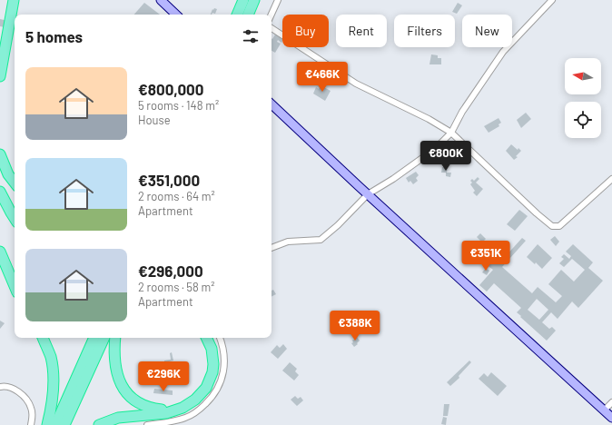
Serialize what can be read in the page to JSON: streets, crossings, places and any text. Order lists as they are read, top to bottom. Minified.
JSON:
{"north":"left","page":{"chip":["Buy","Rent","Filters","New"],"heading":"5 homes","list":[{"name":"€800,000","note":"5 rooms · 148 m² · House"},{"name":"€351,000","note":"2 rooms · 64 m² · Apartment"},{"name":"€296,000","note":"2 rooms · 58 m² · Apartment"}],"price":["€466K","€800K","€351K","€388K","€296K"]}}
